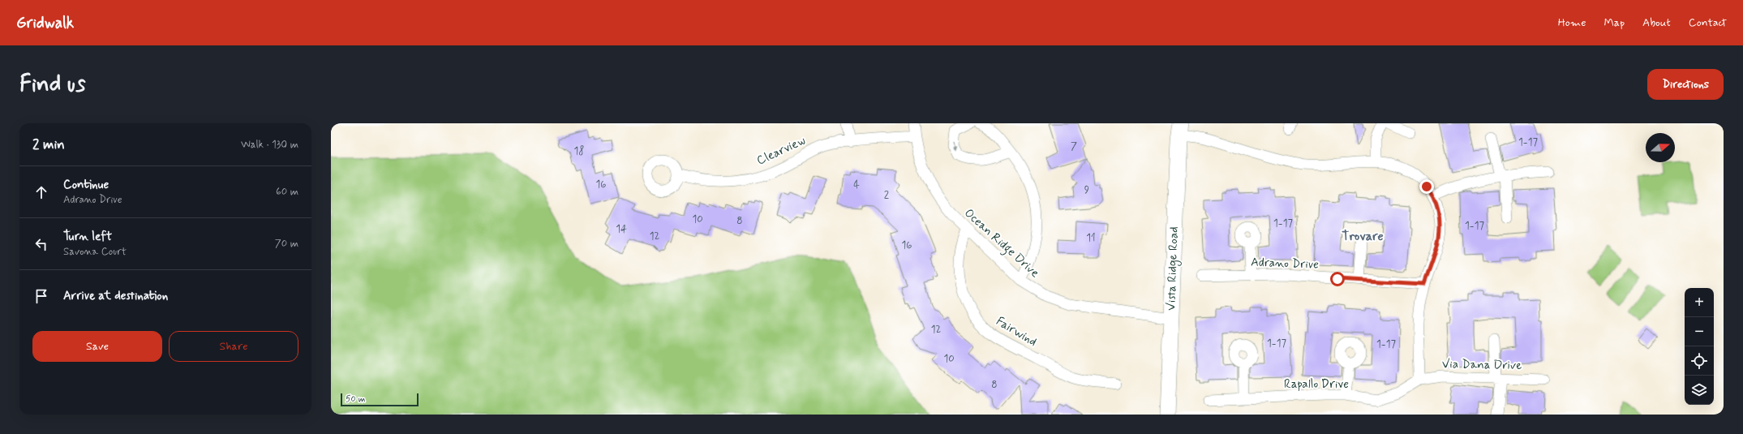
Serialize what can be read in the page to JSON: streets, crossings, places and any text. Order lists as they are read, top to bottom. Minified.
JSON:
{"streets":{"street":["Clearview","Ocean Ridge Drive","Adrano Drive","Vista Ridge Road","Fairwind","Via Dana Drive","Rapallo Drive"]},"crossings":[["Clearview","Ocean Ridge Drive"],["Ocean Ridge Drive","Vista Ridge Road"],["Ocean Ridge Drive","Fairwind"],["Via Dana Drive","Rapallo Drive"]],"districts":["Trovare"],"house_numbers":["1-17","7","18","16","4","9","2","10","8","1-17","1-17","14","12","11","16","12","1-17","1-17","10","8"],"scale_bar":"50 m","north":"right","page":{"header":"Gridwalk","nav":["Home","Map","About","Contact"],"buttons":["Directions",["Save","Share"]],"title":"Find us","heading":["2 min","Walk · 130 m"],"list":[["Continue","Adrano Drive","60 m"],["Turn left","Savona Court","70 m"],"Arrive at destination"],"map_buttons":["+","−"],"scale":"50 m"}}
